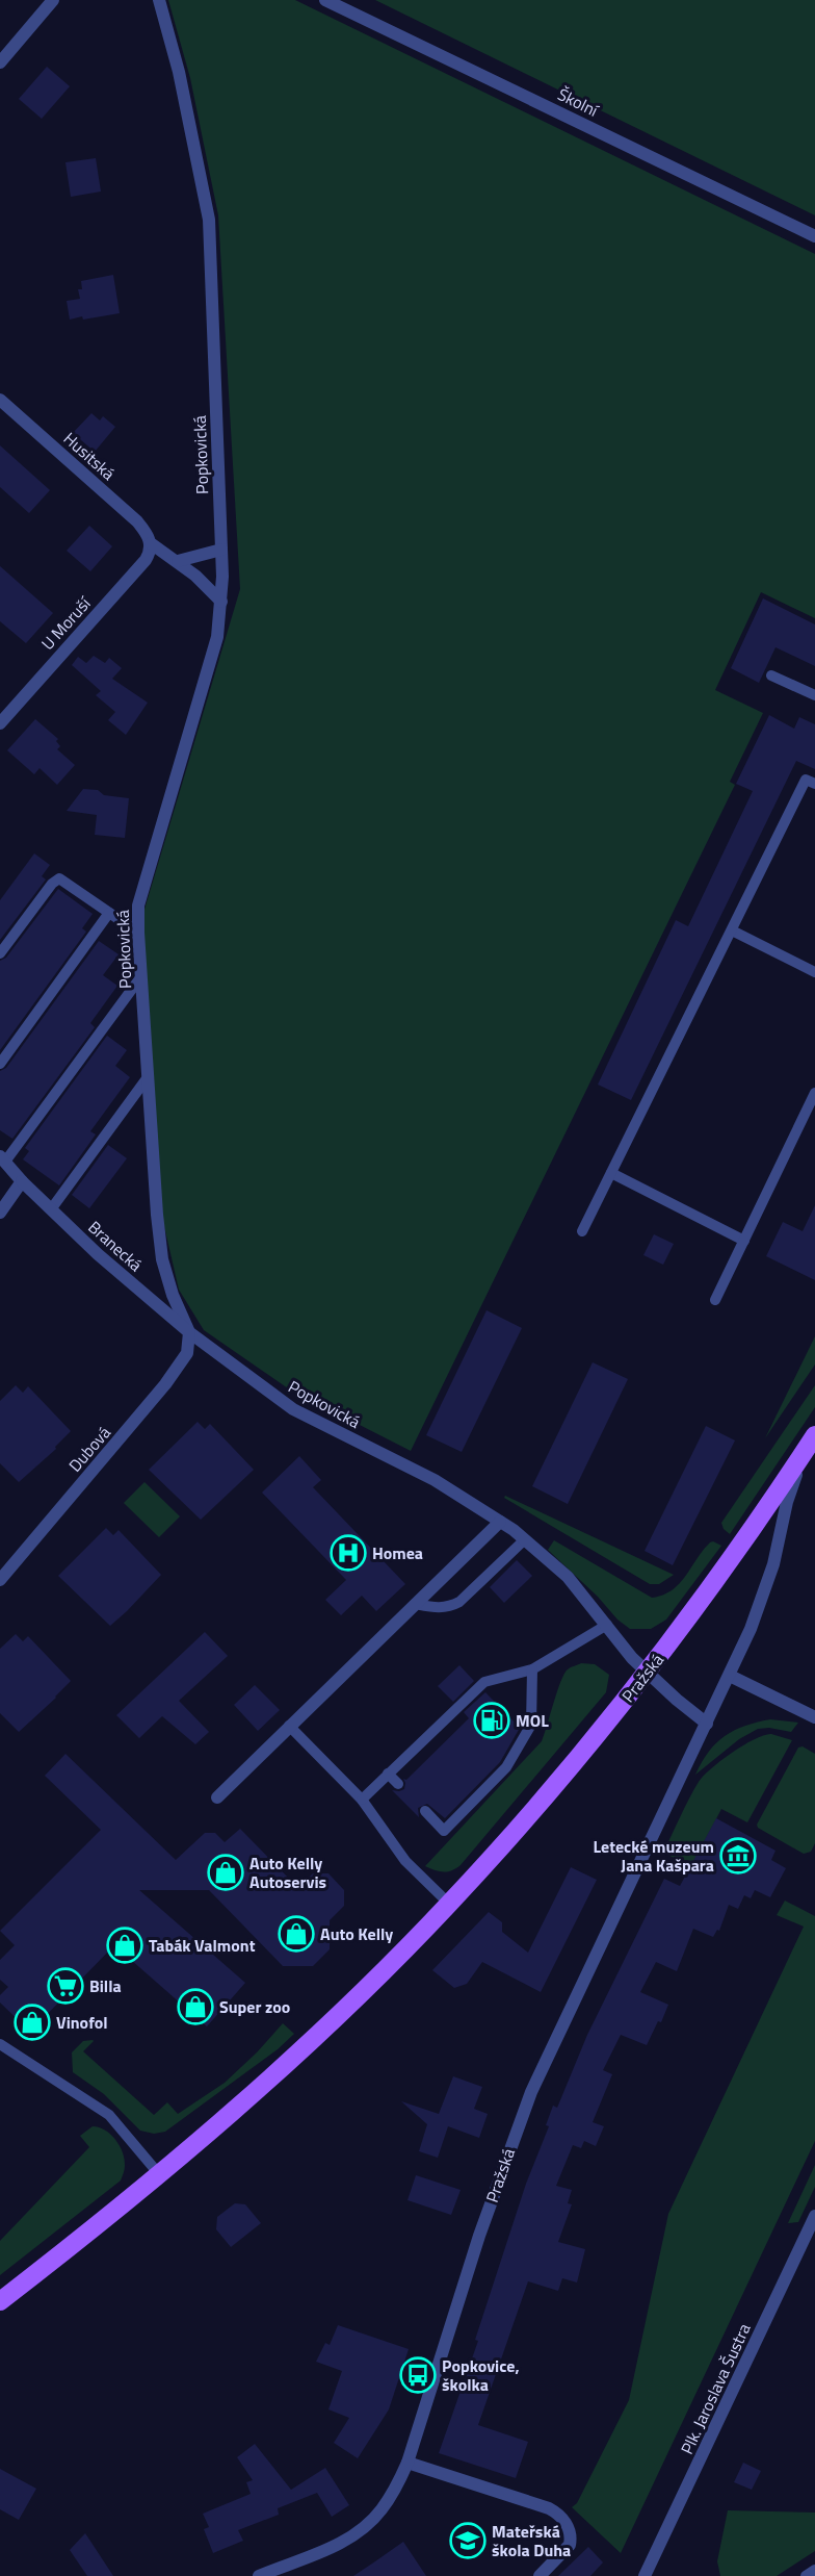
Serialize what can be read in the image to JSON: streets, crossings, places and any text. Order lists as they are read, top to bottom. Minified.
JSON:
{"streets":{"main road":["Pražská"],"street":["Školní","Popkovická","Husitská","U Moruší","Branecká","Dubová","Plk. Jaroslava Šustra"]},"crossings":[["Popkovická","Branecká"],["Popkovická","Dubová"],["Popkovická","Pražská"],["Husitská","U Moruší"],["Branecká","Dubová"]],"places":{"hospital":["Homea"],"fuel station":["MOL"],"museum":["Letecké muzeum Jana Kašpara"],"shop":["Auto Kelly Autoservis","Auto Kelly","Tabák Valmont","Super zoo","Vinofol"],"supermarket":["Billa"],"bus stop":["Popkovice, školka"],"school or university":["Mateřská škola Duha"]}}
